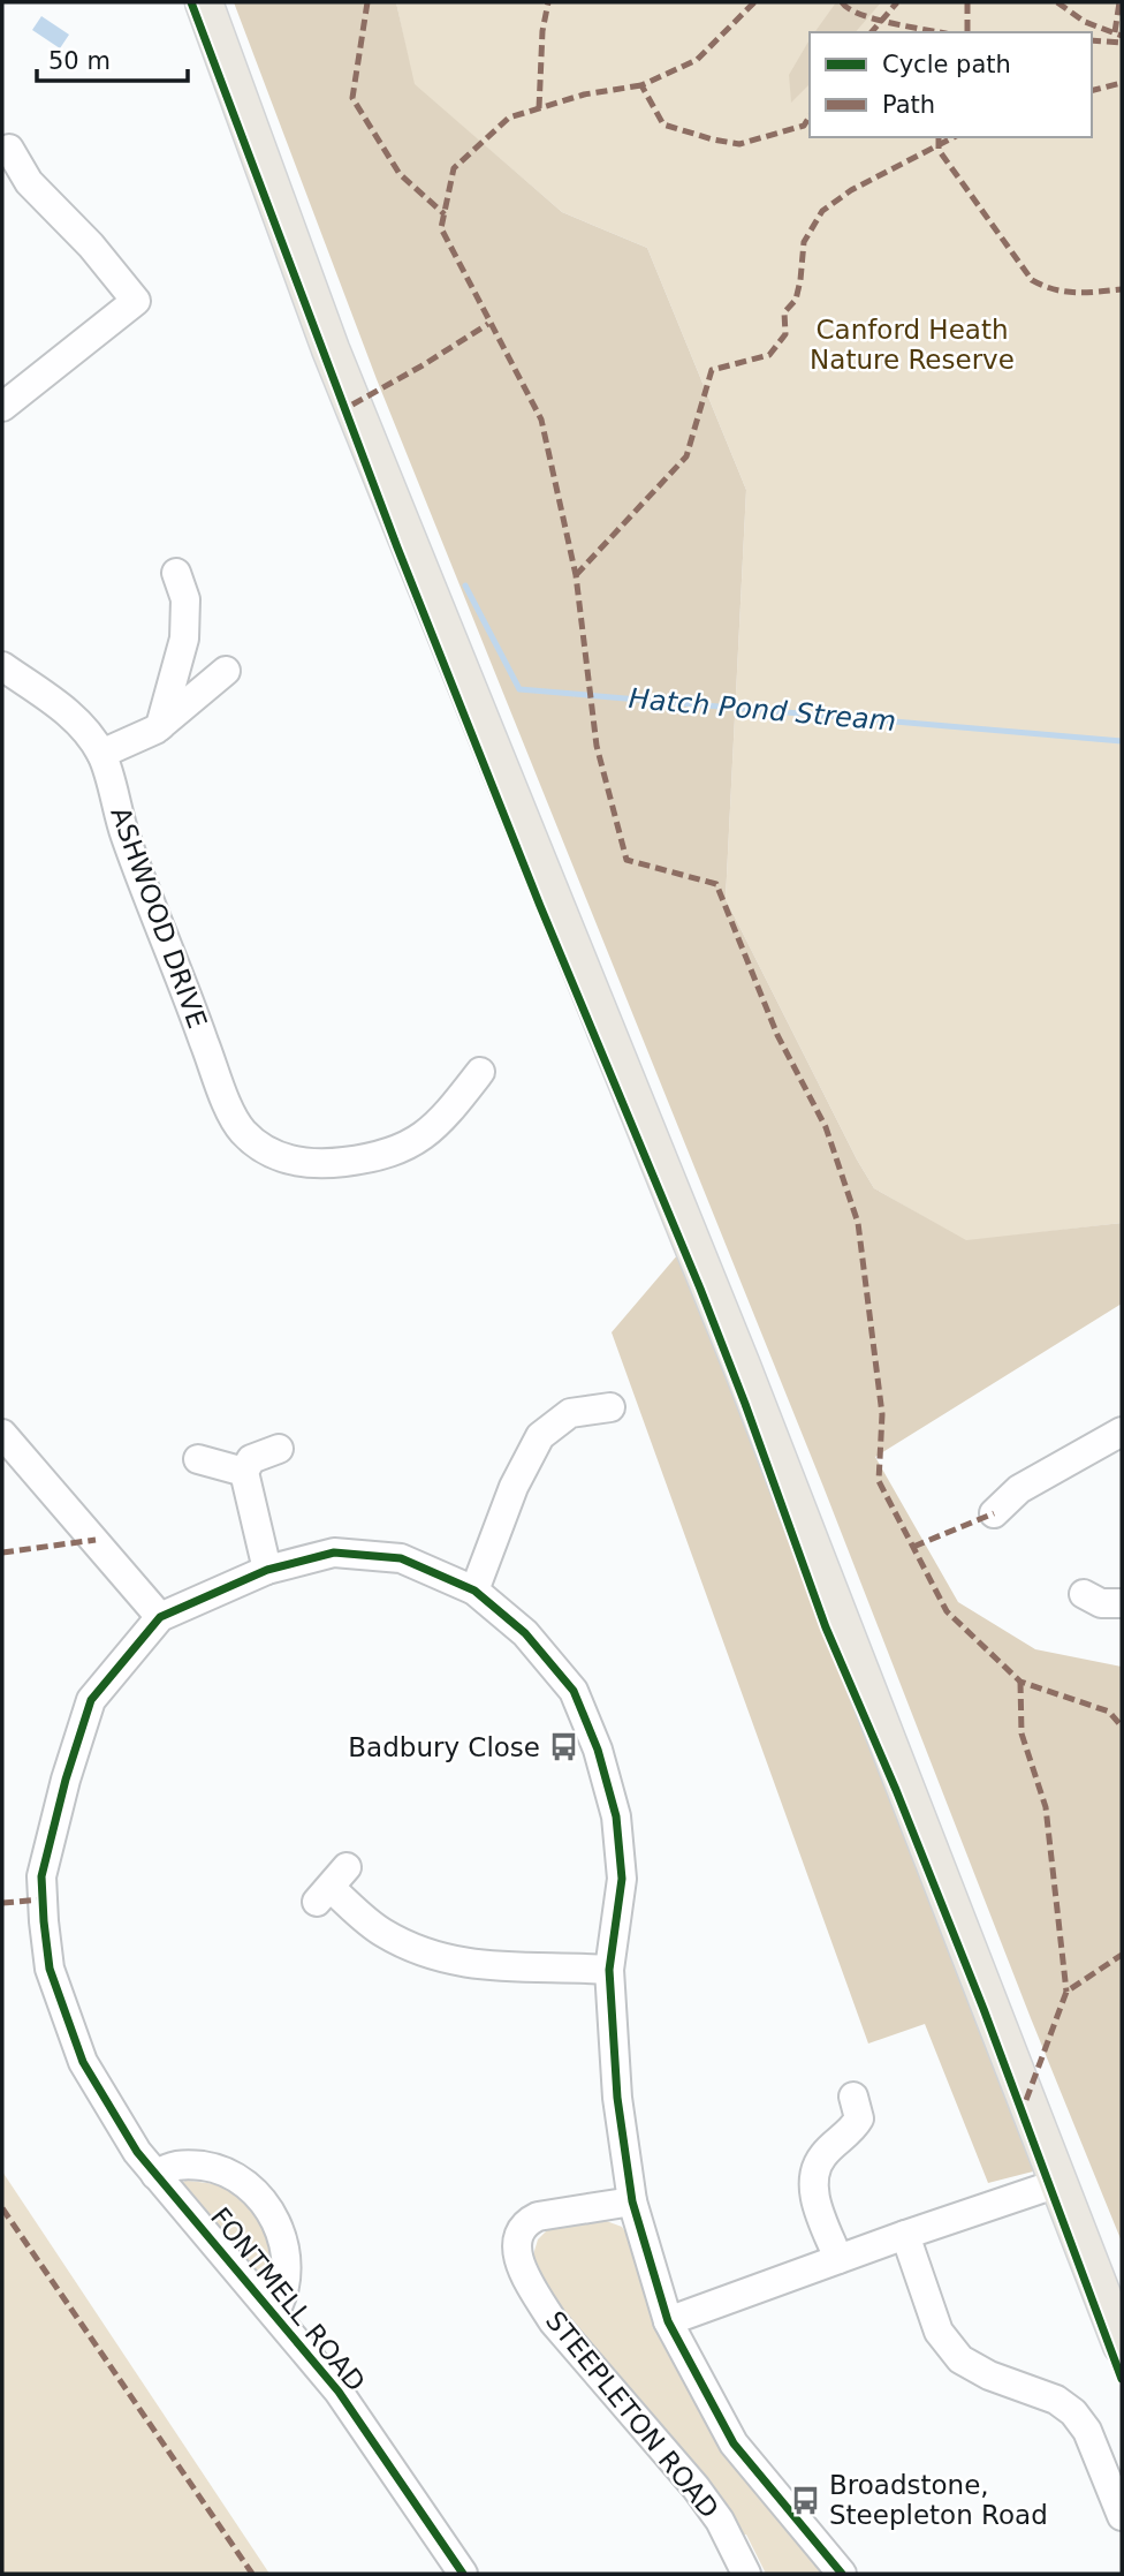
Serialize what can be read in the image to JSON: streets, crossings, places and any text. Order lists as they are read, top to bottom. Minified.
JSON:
{"streets":{"street":["ASHWOOD DRIVE","FONTMELL ROAD","STEEPLETON ROAD"]},"water":["Hatch Pond Stream"],"parks":["Canford Heath Nature Reserve"],"places":{"bus stop":["Badbury Close","Broadstone, Steepleton Road"]},"legend":["Cycle path","Path"],"scale_bar":"50 m"}
